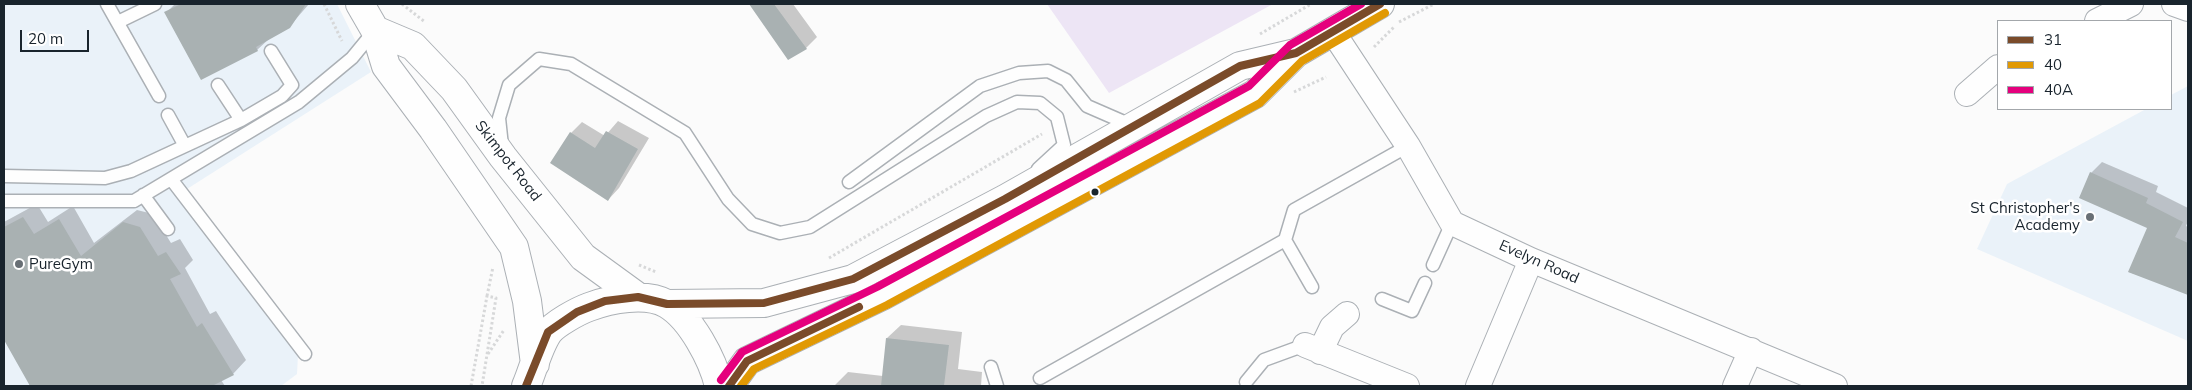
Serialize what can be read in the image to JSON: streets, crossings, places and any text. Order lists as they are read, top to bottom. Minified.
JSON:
{"streets":{"main road":["Skimpot Road"],"street":["Evelyn Road"]},"places":["St Christopher's Academy","PureGym"],"lines":["transit line 31","transit line 40A","transit line 40"],"legend":["31","40","40A"],"scale_bar":"20 m"}
